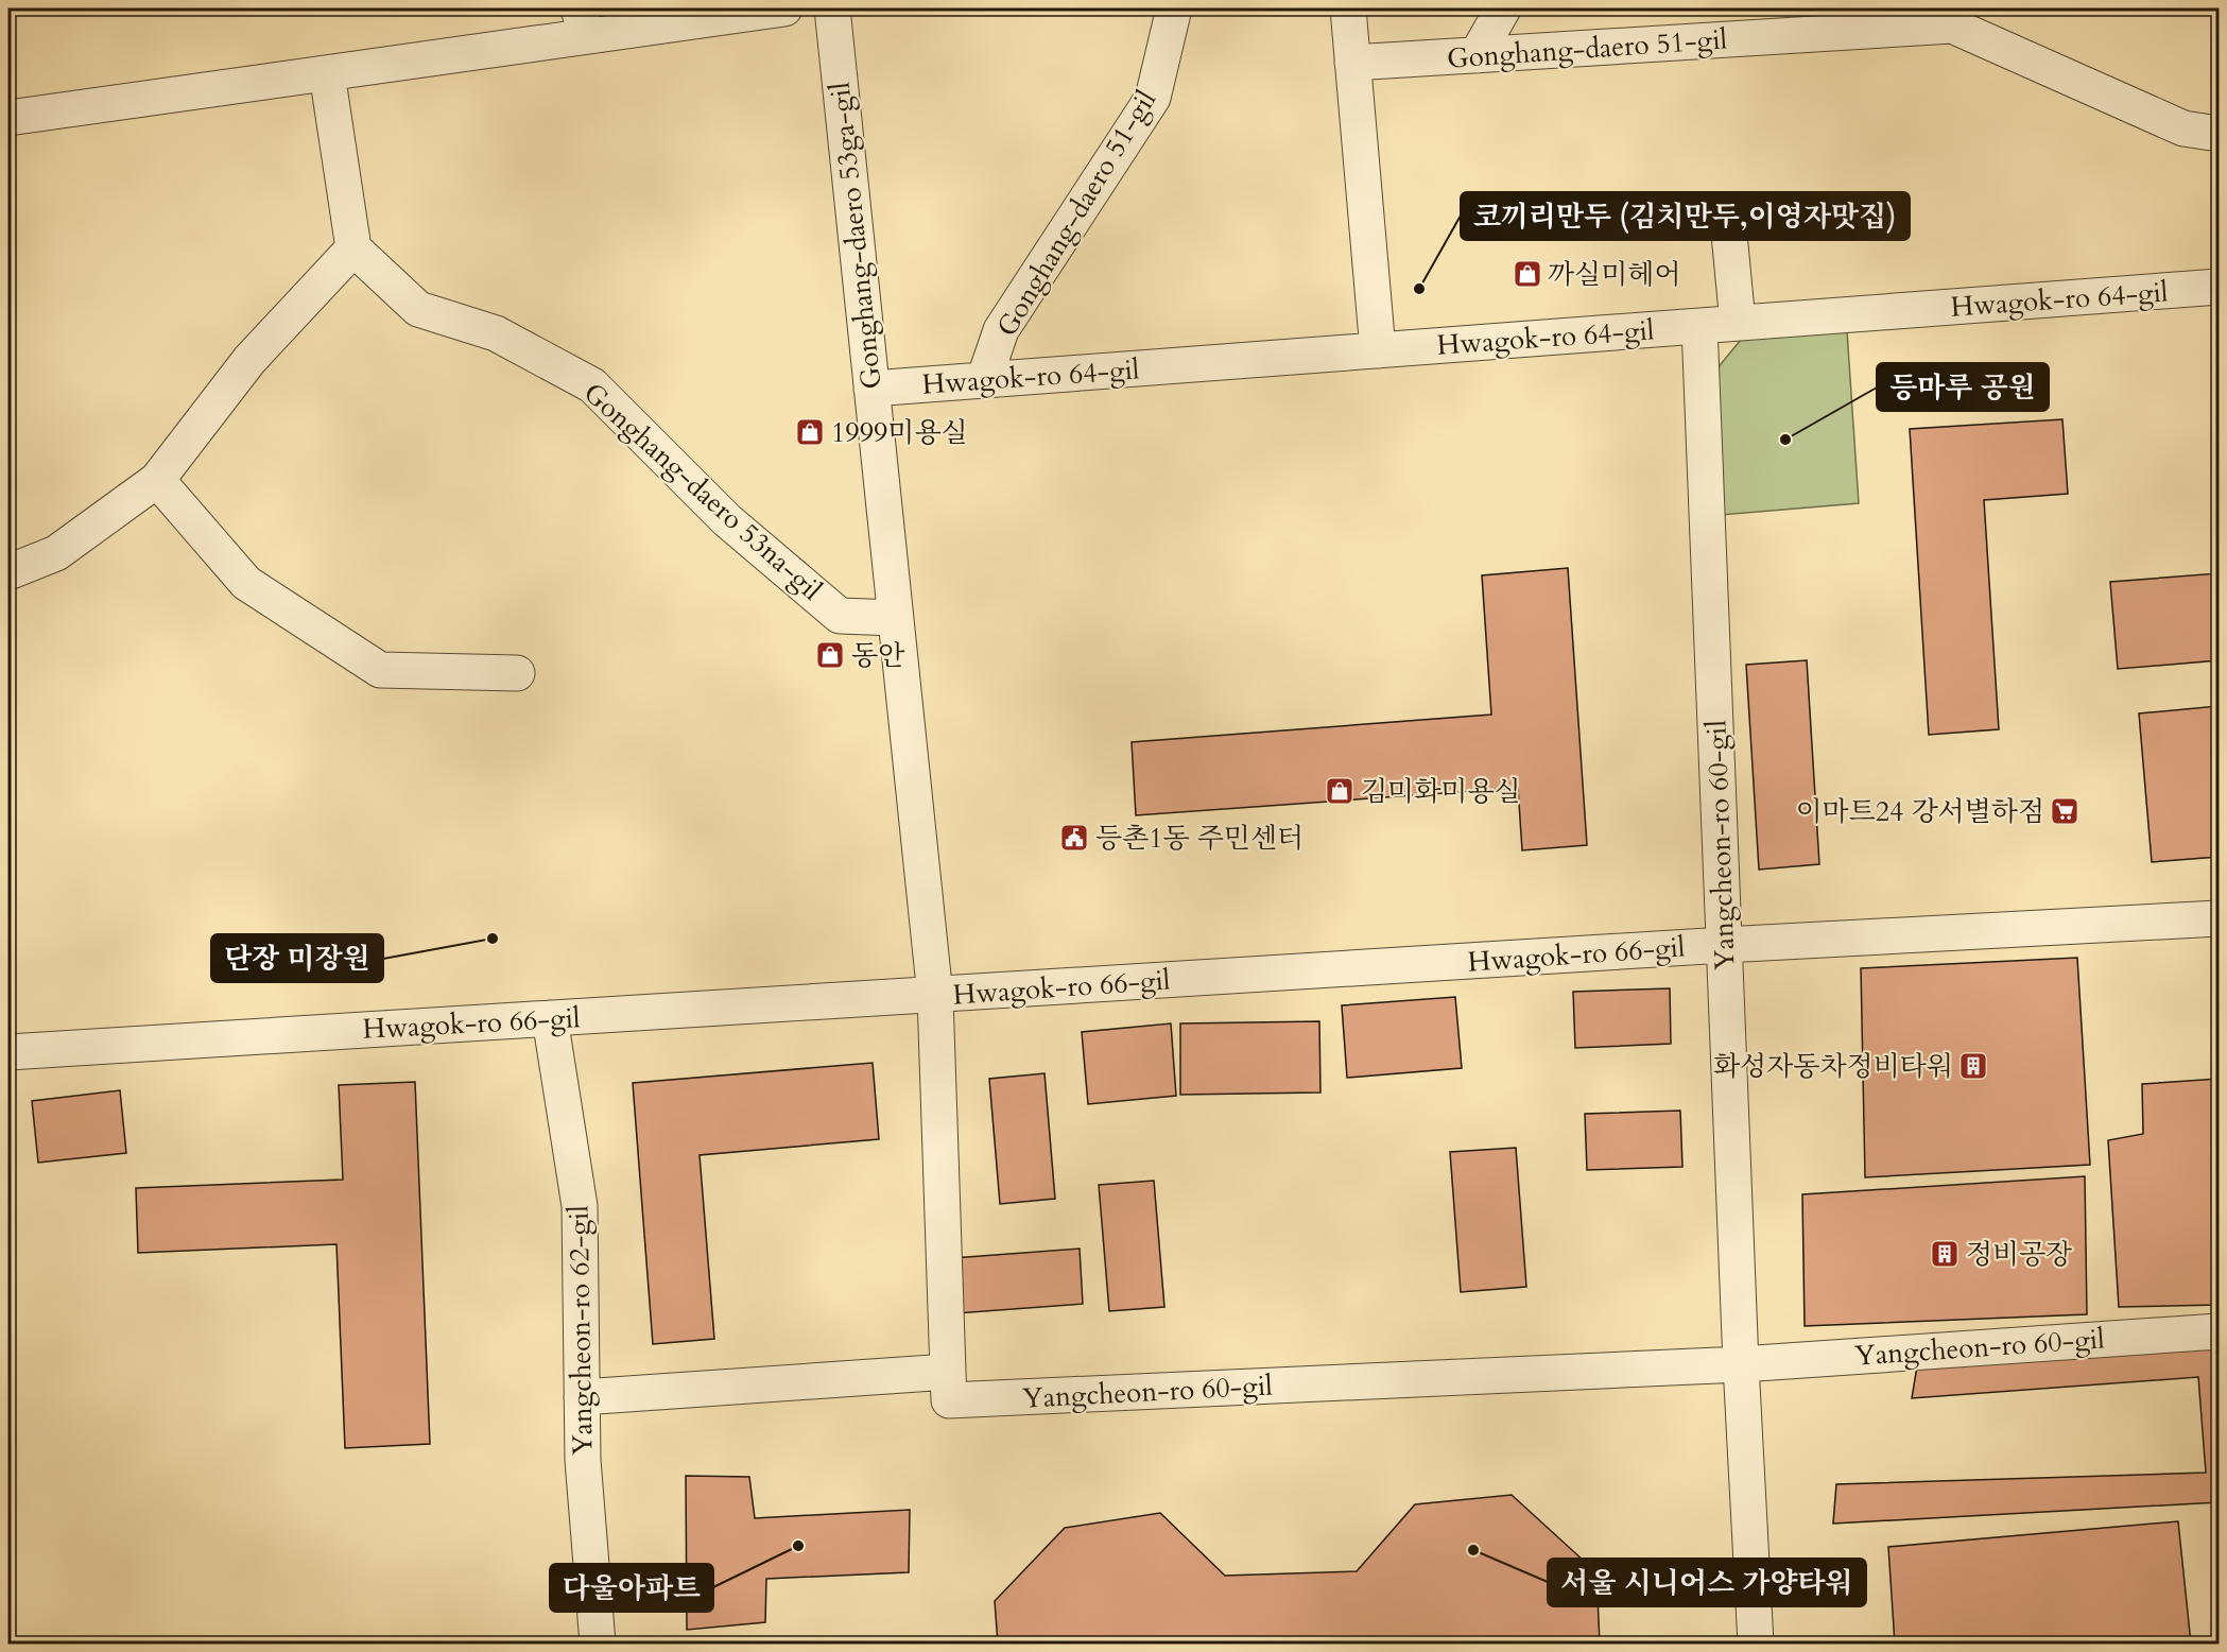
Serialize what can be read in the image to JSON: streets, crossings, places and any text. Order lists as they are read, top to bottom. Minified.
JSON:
{"streets":{"street":["Gonghang-daero 51-gil","Gonghang-daero 53ga-gil","Hwagok-ro 64-gil","Gonghang-daero 53na-gil","Yangcheon-ro 60-gil","Hwagok-ro 66-gil","Yangcheon-ro 62-gil"]},"crossings":[["Gonghang-daero 51-gil","Hwagok-ro 64-gil"],["Gonghang-daero 53ga-gil","Hwagok-ro 64-gil"],["Gonghang-daero 53ga-gil","Gonghang-daero 53na-gil"],["Gonghang-daero 53ga-gil","Hwagok-ro 66-gil"],["Hwagok-ro 64-gil","Yangcheon-ro 60-gil"],["Yangcheon-ro 60-gil","Hwagok-ro 66-gil"],["Hwagok-ro 66-gil","Yangcheon-ro 62-gil"]],"places":{"shop":["까실미헤어","1999미용실","동안","김미화미용실"],"other":["코끼리만두 (김치만두,이영자맛집)","등마루 공원","단장 미장원","다울아파트","서울 시니어스 가양타워"],"supermarket":["이마트24 강서별하점"],"public building":["등촌1동 주민센터"],"building":["화성자동차정비타워","정비공장"]}}
